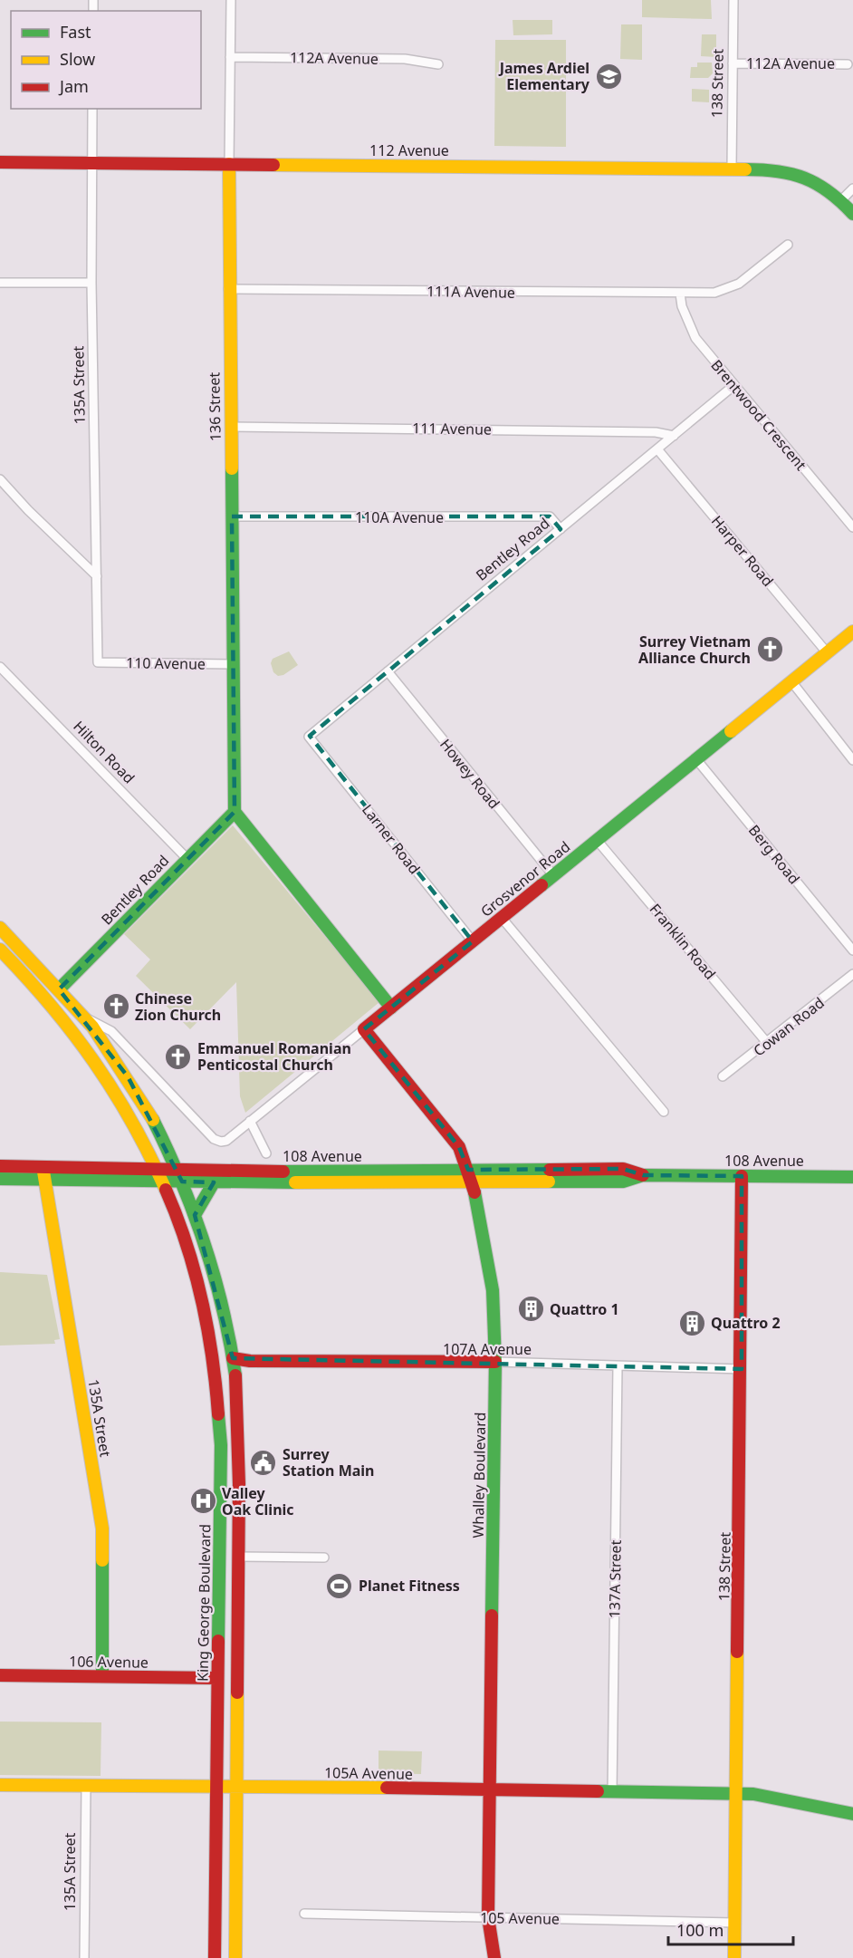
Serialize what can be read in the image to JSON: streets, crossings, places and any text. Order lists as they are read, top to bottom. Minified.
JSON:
{"streets":{"main road":["138 Street","112 Avenue","135A Street","136 Street","Bentley Road","Grosvenor Road","108 Avenue","107A Avenue","Whalley Boulevard","King George Boulevard","106 Avenue","105A Avenue"],"street":["112A Avenue","111A Avenue","Brentwood Crescent","111 Avenue","110A Avenue","Harper Road","110 Avenue","Hilton Road","Howey Road","Larner Road","Berg Road","Franklin Road","Cowan Road","137A Street","105 Avenue"]},"crossings":[["112A Avenue","138 Street"],["112A Avenue","136 Street"],["138 Street","112 Avenue"],["138 Street","108 Avenue"],["138 Street","107A Avenue"],["138 Street","105A Avenue"],["138 Street","105 Avenue"],["112 Avenue","135A Street"],["112 Avenue","136 Street"],["111A Avenue","136 Street"],["111A Avenue","Brentwood Crescent"],["135A Street","110 Avenue"],["135A Street","108 Avenue"],["135A Street","106 Avenue"],["135A Street","105A Avenue"],["136 Street","111 Avenue"],["136 Street","110A Avenue"],["136 Street","Bentley Road"],["136 Street","110 Avenue"],["Brentwood Crescent","Bentley Road"],["111 Avenue","Bentley Road"],["110A Avenue","Bentley Road"],["Bentley Road","Harper Road"],["Bentley Road","Hilton Road"],["Bentley Road","Howey Road"],["Bentley Road","Larner Road"],["Harper Road","Grosvenor Road"],["Howey Road","Grosvenor Road"],["Larner Road","Grosvenor Road"],["Berg Road","Grosvenor Road"],["Grosvenor Road","Franklin Road"],["Grosvenor Road","Whalley Boulevard"],["Franklin Road","Cowan Road"],["108 Avenue","Whalley Boulevard"],["108 Avenue","King George Boulevard"],["107A Avenue","Whalley Boulevard"],["107A Avenue","137A Street"],["Whalley Boulevard","105A Avenue"],["Whalley Boulevard","105 Avenue"],["137A Street","105A Avenue"],["King George Boulevard","106 Avenue"],["King George Boulevard","105A Avenue"]],"places":{"school or university":["James Ardiel Elementary"],"church":["Surrey Vietnam Alliance Church","Chinese Zion Church","Emmanuel Romanian Penticostal Church"],"building":["Quattro 1","Quattro 2"],"public building":["Surrey Station Main"],"hospital":["Valley Oak Clinic"],"sports":["Planet Fitness"]},"legend":["Fast","Slow","Jam"],"scale_bar":"100 m"}
